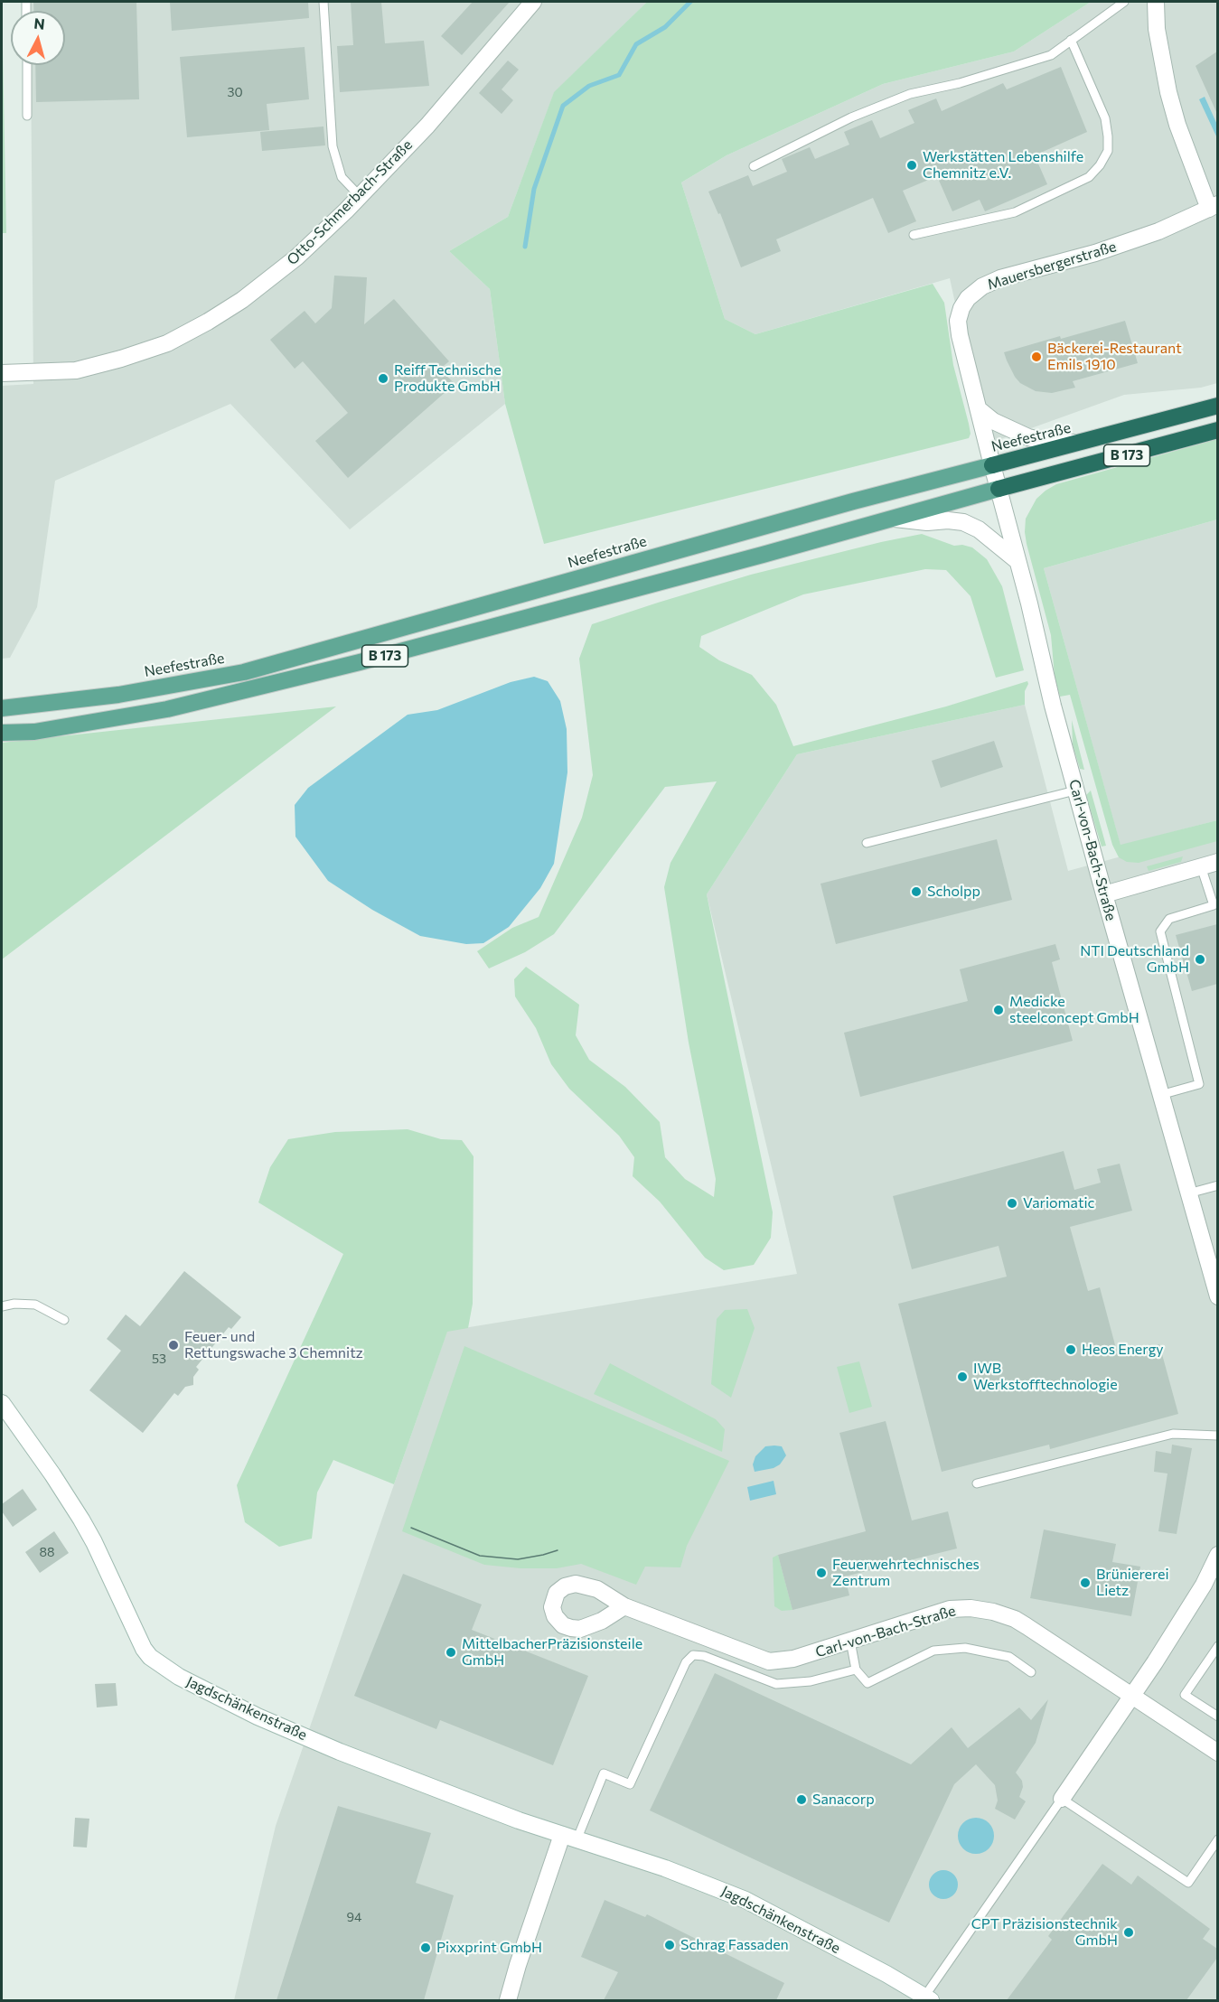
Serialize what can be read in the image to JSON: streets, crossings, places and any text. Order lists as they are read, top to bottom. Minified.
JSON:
{"streets":{"highway":["Neefestraße","B 173"],"street":["Otto-Schmerbach-Straße","Mauersbergerstraße","Carl-von-Bach-Straße","Jagdschänkenstraße"]},"crossings":[["Mauersbergerstraße","Neefestraße"],["Mauersbergerstraße","Carl-von-Bach-Straße"],["Neefestraße","Carl-von-Bach-Straße"],["B 173","Carl-von-Bach-Straße"]],"places":["Werkstätten Lebenshilfe Chemnitz e.V.","Bäckerei-Restaurant Emils 1910","Reiff Technische Produkte GmbH","Scholpp","NTI Deutschland GmbH","Medicke steelconcept GmbH","Variomatic","Feuer- und Rettungswache 3 Chemnitz","Heos Energy","IWB Werkstofftechnologie","Feuerwehrtechnisches Zentrum","Brüniererei Lietz","MittelbacherPräzisionsteile GmbH","Sanacorp","CPT Präzisionstechnik GmbH","Schrag Fassaden","Pixxprint GmbH"],"house_numbers":["30","53","88","94"],"north":"top"}
